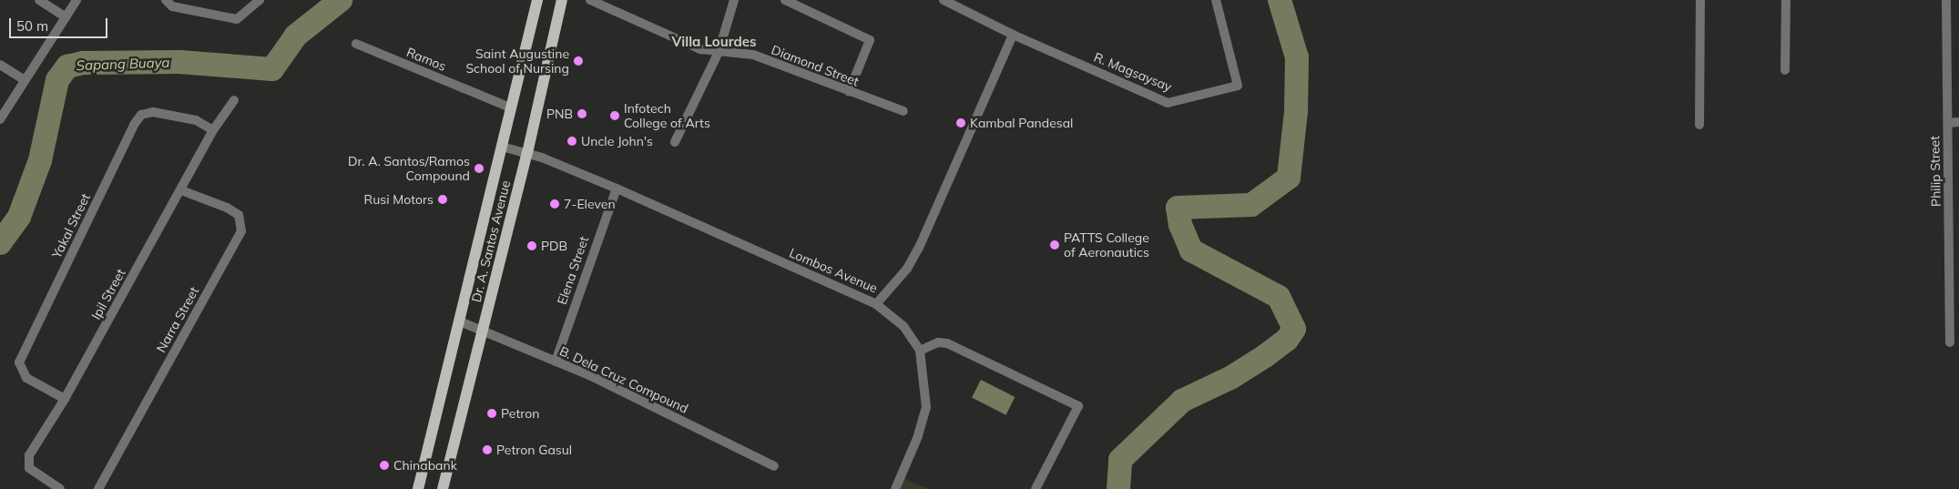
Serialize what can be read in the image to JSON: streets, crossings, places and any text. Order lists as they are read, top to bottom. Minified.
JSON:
{"streets":{"main road":["Dr. A. Santos Avenue"],"street":["Ramos","Diamond Street","R. Magsaysay","Philip Street","Yakal Street","Elena Street","Lombos Avenue","Ipil Street","Narra Street","B. Dela Cruz Compound"]},"crossings":[["Ramos","Dr. A. Santos Avenue"],["R. Magsaysay","Lombos Avenue"],["Yakal Street","Ipil Street"],["Dr. A. Santos Avenue","Lombos Avenue"],["Dr. A. Santos Avenue","B. Dela Cruz Compound"],["Elena Street","Lombos Avenue"],["Elena Street","B. Dela Cruz Compound"],["Ipil Street","Narra Street"]],"districts":["Villa Lourdes"],"water":["Sapang Buaya"],"places":["Saint Augustine School of Nursing","PNB","Infotech College of Arts","Kambal Pandesal","Uncle John's","Dr. A. Santos/Ramos Compound","Rusi Motors","7-Eleven","PATTS College of Aeronautics","PDB","Petron","Petron Gasul","Chinabank"],"scale_bar":"50 m"}
